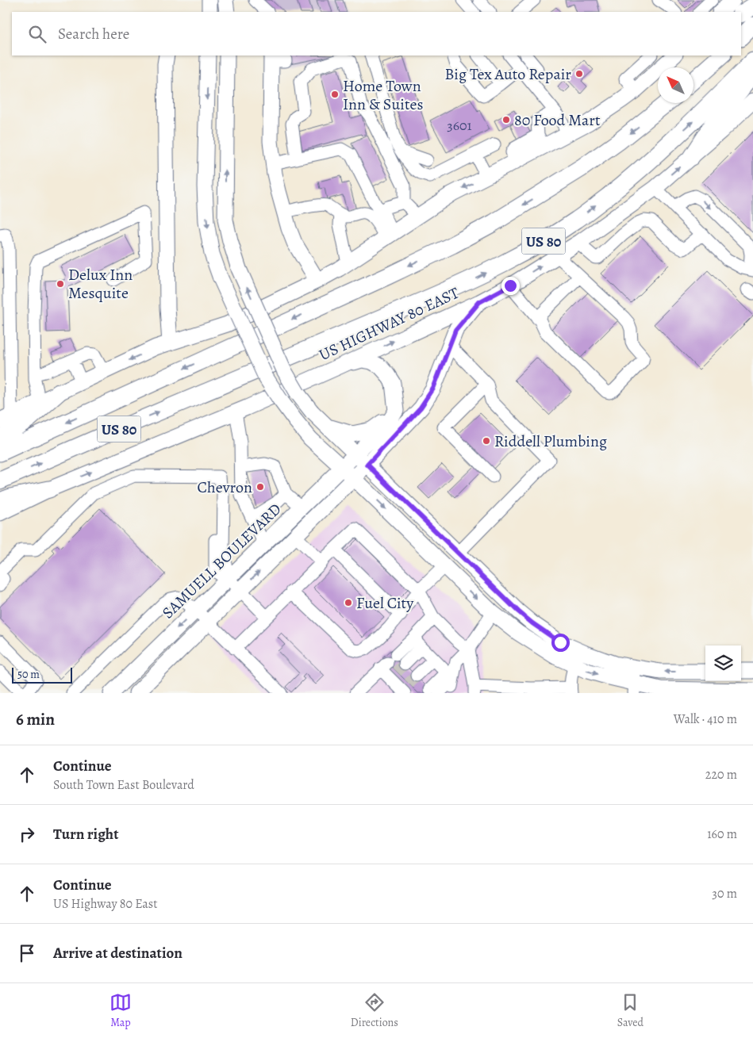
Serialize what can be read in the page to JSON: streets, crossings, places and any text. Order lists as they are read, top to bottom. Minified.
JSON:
{"streets":{"highway":["US 80"],"main road":["US HIGHWAY 80 EAST","SAMUELL BOULEVARD"]},"places":["Big Tex Auto Repair","Home Town Inn & Suites","80 Food Mart","Delux Inn Mesquite","Riddell Plumbing","Chevron","Fuel City"],"house_numbers":["3601"],"scale_bar":"50 m","north":"top left","page":{"search":"Search here","scale":"50 m","heading":["6 min","Walk · 410 m"],"list":[["Continue","South Town East Boulevard","220 m"],["Turn right","160 m"],["Continue","US Highway 80 East","30 m"],"Arrive at destination"],"nav":["Map","Directions","Saved"]}}
